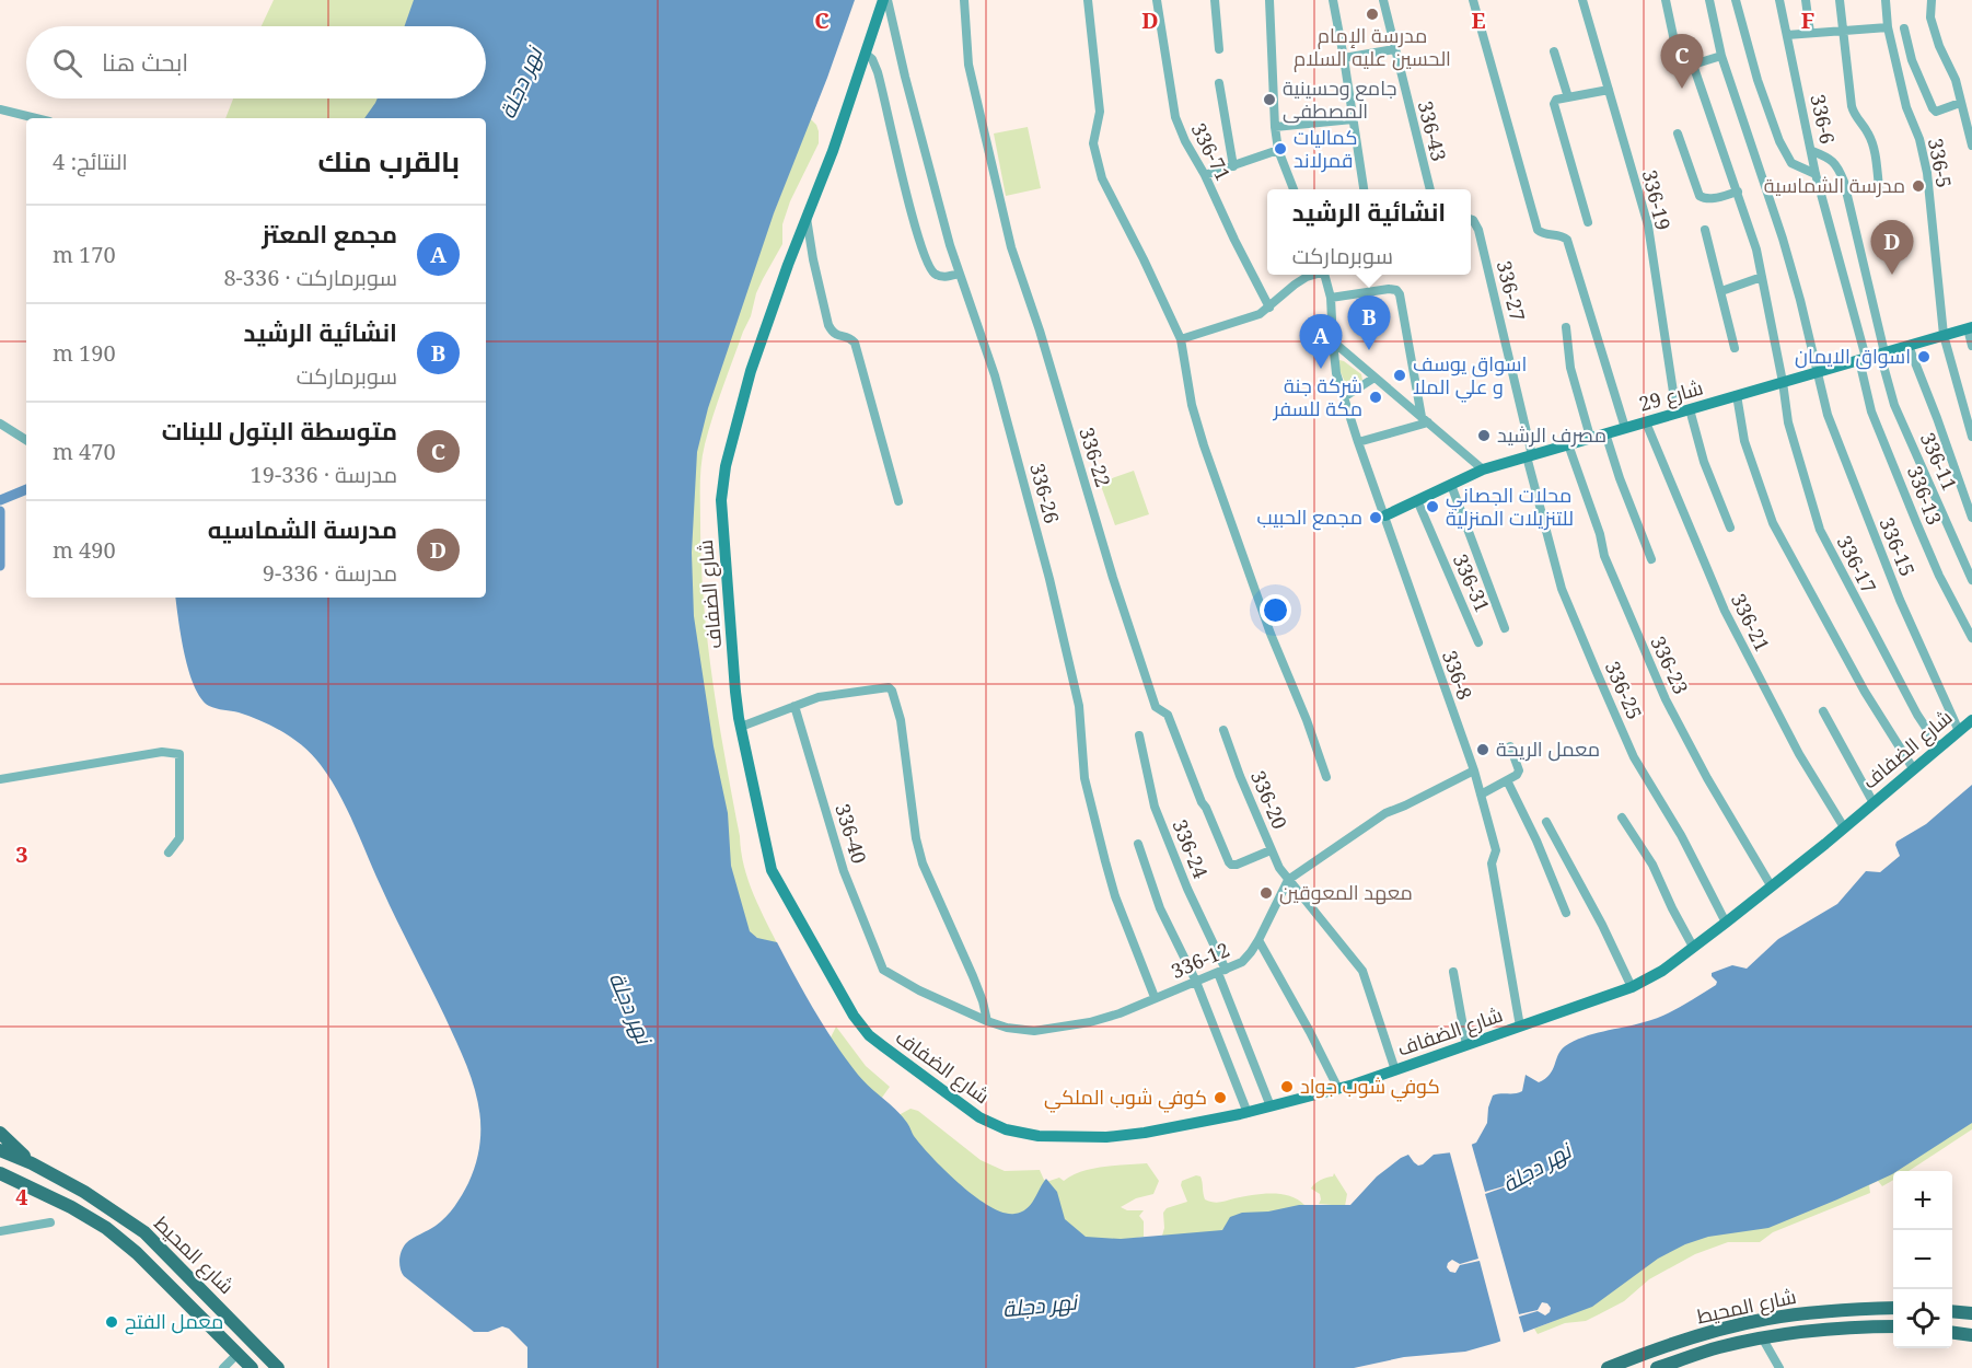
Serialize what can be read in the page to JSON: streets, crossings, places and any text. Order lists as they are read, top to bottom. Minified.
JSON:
{"streets":{"main road":["شارع المحيط"],"street":["336-6","336-43","336-71","336-5","336-19","336-27","شارع 29","336-22","336-11","336-26","336-13","336-15","336-17","336-31","شارع الضفاف","336-21","336-23","336-8","336-25","336-20","336-40","336-24","336-12"]},"crossings":[["336-6","شارع 29"],["336-6","336-11"],["336-6","336-13"],["336-5","شارع 29"],["336-19","شارع 29"],["336-27","شارع 29"],["336-27","336-25"],["شارع 29","336-11"],["شارع 29","336-13"],["شارع 29","336-15"],["شارع 29","336-17"],["شارع 29","336-31"],["شارع 29","336-21"],["شارع 29","336-23"],["شارع 29","336-8"],["شارع 29","336-25"],["336-22","336-20"],["336-26","شارع الضفاف"],["336-26","336-12"],["336-15","شارع الضفاف"],["336-17","شارع الضفاف"],["شارع الضفاف","336-21"],["شارع الضفاف","336-23"],["شارع الضفاف","336-8"],["شارع الضفاف","336-25"],["شارع الضفاف","336-20"],["شارع الضفاف","336-24"],["336-8","336-12"],["336-20","336-12"],["336-40","336-12"],["336-24","336-12"]],"water":["نهر دجلة"],"places":["مدرسة الإمام الحسين عليه السلام","جامع وحسينية المصطفى","كماليات قمرلاند","مدرسة الشماسية","اسواق الايمان","اسواق يوسف و علي الملا","شركة جنة مكة للسفر","مصرف الرشيد","محلات الجصاني للتنزيلات المنزلية","مجمع الحبيب","معمل الريحة","معهد المعوقين","كوفي شوب جواد","كوفي شوب الملكي","معمل الفتح"],"page":{"search":"ابحث هنا","pins":["C","D","B","A"],"heading":["بالقرب منك","النتائج: 4"],"popup":["انشائية الرشيد","سوبرماركت"],"list":[{"mark":"A","name":"مجمع المعتز","note":"سوبرماركت · 336-8","value":"170 m"},{"mark":"B","name":"انشائية الرشيد","note":"سوبرماركت","value":"190 m"},{"mark":"C","name":"متوسطة البتول للبنات","note":"مدرسة · 336-19","value":"470 m"},{"mark":"D","name":"مدرسة الشماسيه","note":"مدرسة · 336-9","value":"490 m"}],"map_buttons":["+","−"]},"grid":{"columns":["C","D","E","F"],"rows":["3","4"]}}
